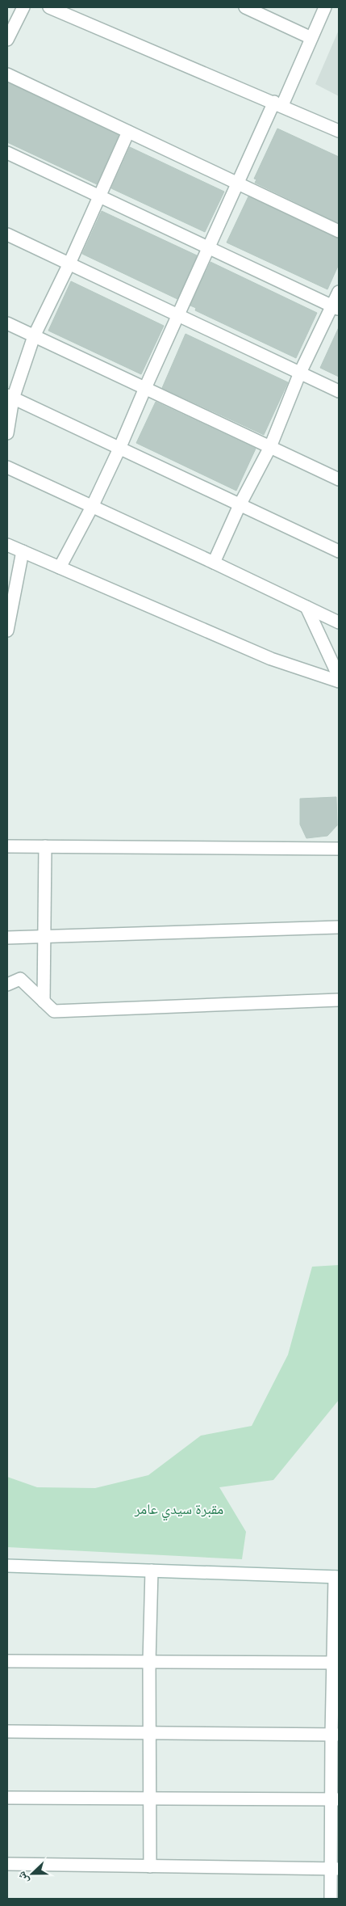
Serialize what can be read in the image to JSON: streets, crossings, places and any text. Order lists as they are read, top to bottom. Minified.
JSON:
{"parks":["مقبرة سيدي عامر"],"north":"left"}
